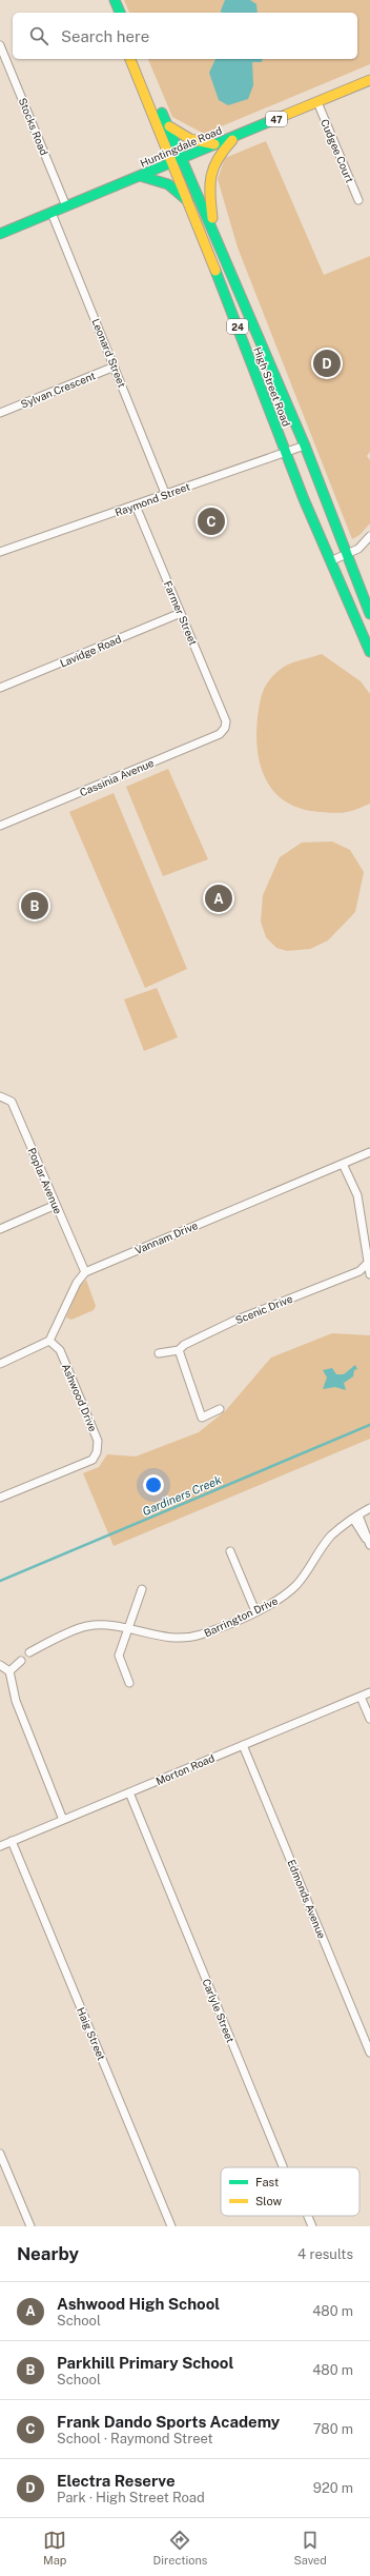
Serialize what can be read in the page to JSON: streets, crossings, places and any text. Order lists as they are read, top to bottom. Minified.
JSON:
{"streets":{"main road":["47","Huntingdale Road","24","High Street Road"],"street":["Stocks Road","Cudgee Court","Leonard Street","Sylvan Crescent","Raymond Street","Farmer Street","Lavidge Road","Cassinia Avenue","Poplar Avenue","Vannam Drive","Scenic Drive","Ashwood Drive","Barrington Drive","Morton Road","Edmonds Avenue","Carlyle Street","Haig Street"]},"crossings":[["Stocks Road","Huntingdale Road"],["Huntingdale Road","Cudgee Court"],["Huntingdale Road","Leonard Street"],["Huntingdale Road","High Street Road"],["Leonard Street","Sylvan Crescent"],["Leonard Street","Raymond Street"],["High Street Road","Raymond Street"],["Raymond Street","Farmer Street"],["Farmer Street","Lavidge Road"],["Farmer Street","Cassinia Avenue"],["Poplar Avenue","Vannam Drive"],["Morton Road","Edmonds Avenue"],["Morton Road","Carlyle Street"],["Morton Road","Haig Street"]],"water":["Gardiners Creek"],"legend":["Fast","Slow"],"page":{"search":"Search here","pins":["D","C","A","B"],"heading":["Nearby","4 results"],"list":[{"mark":"A","name":"Ashwood High School","note":"School","value":"480 m"},{"mark":"B","name":"Parkhill Primary School","note":"School","value":"480 m"},{"mark":"C","name":"Frank Dando Sports Academy","note":"School · Raymond Street","value":"780 m"},{"mark":"D","name":"Electra Reserve","note":"Park · High Street Road","value":"920 m"}],"nav":["Map","Directions","Saved"]}}
